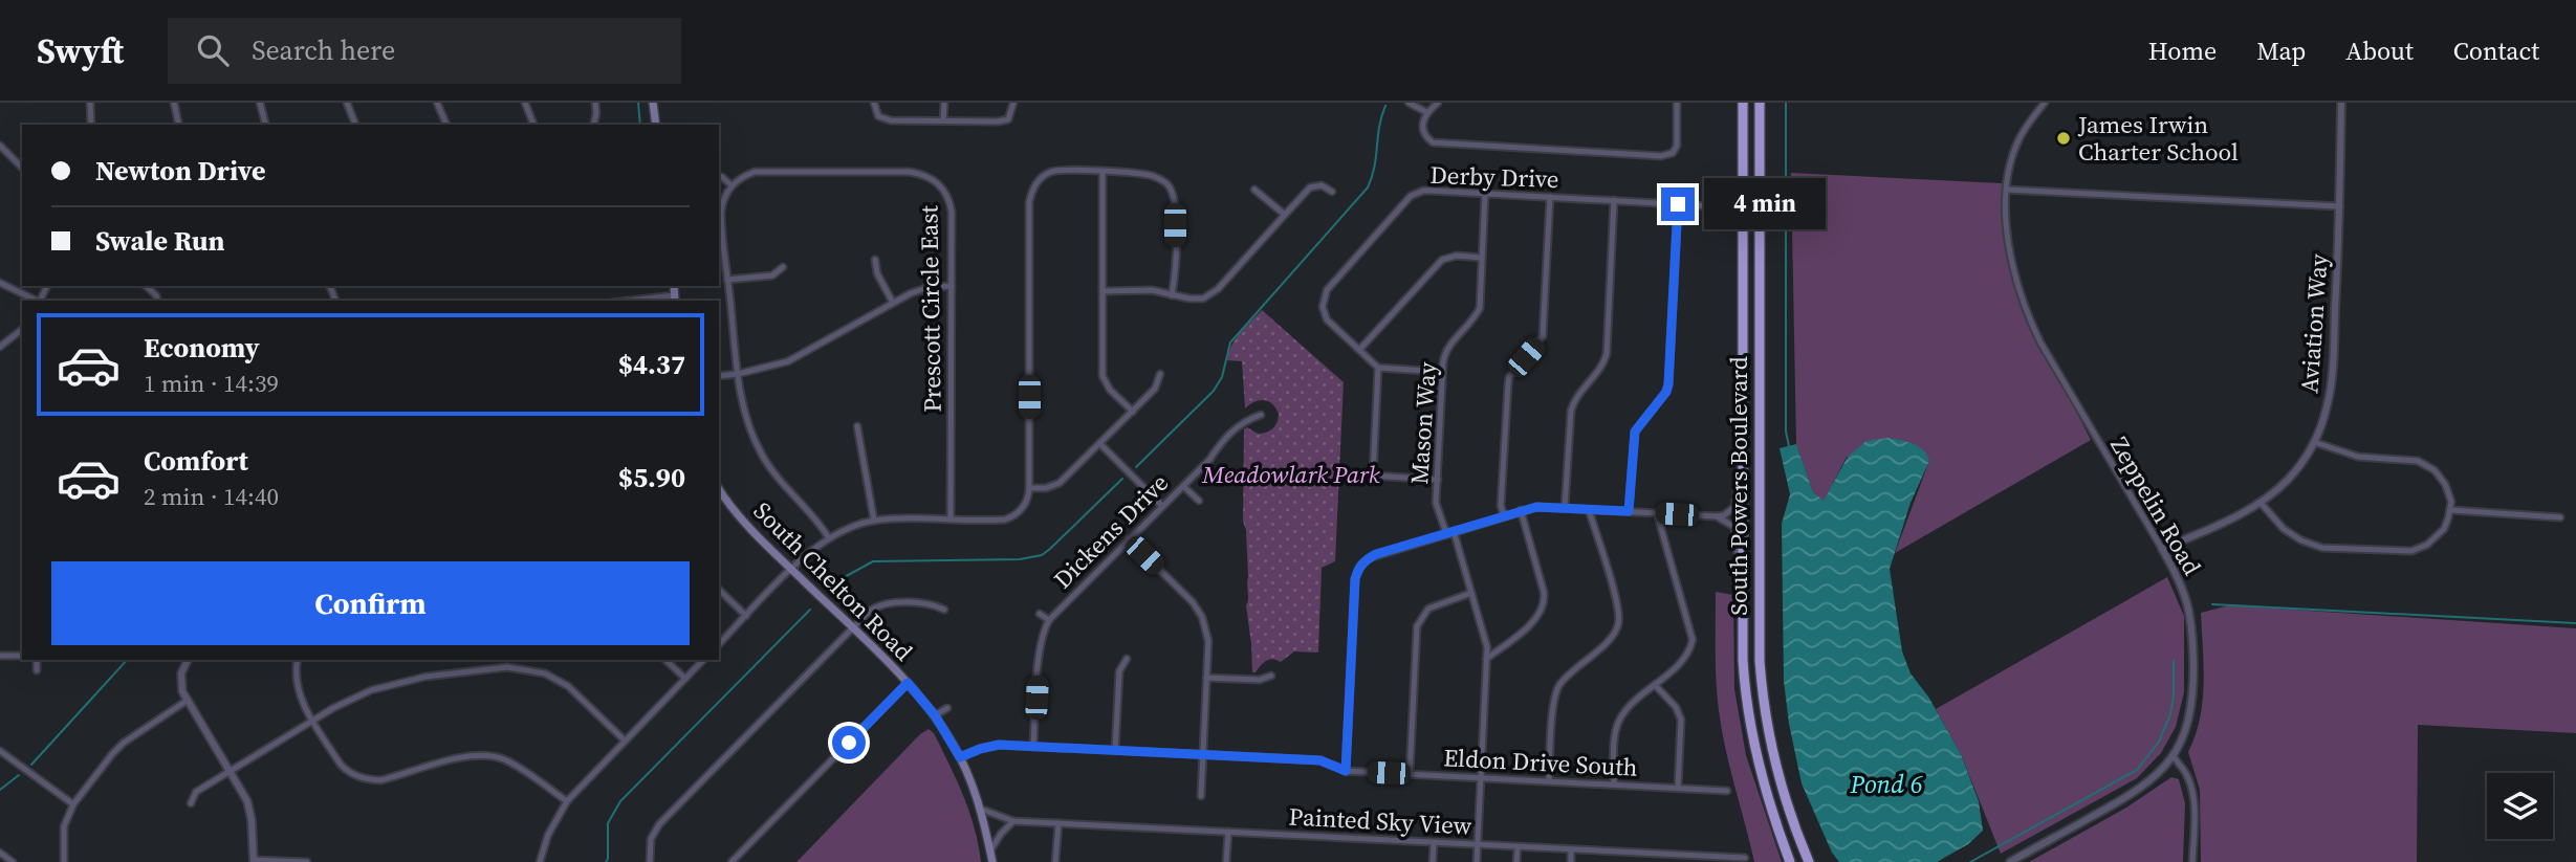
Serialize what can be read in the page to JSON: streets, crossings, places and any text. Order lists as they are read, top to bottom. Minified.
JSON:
{"streets":{"highway":["South Powers Boulevard"],"main road":["South Chelton Road"],"street":["Derby Drive","Prescott Circle East","Aviation Way","Mason Way","Zeppelin Road","Dickens Drive","Eldon Drive South","Painted Sky View"]},"crossings":[["Derby Drive","Mason Way"],["Aviation Way","Zeppelin Road"],["Dickens Drive","Eldon Drive South"],["South Chelton Road","Eldon Drive South"],["South Chelton Road","Painted Sky View"]],"water":["Pond 6"],"parks":["Meadowlark Park"],"places":["James Irwin Charter School"],"page":{"header":"Swyft","search":"Search here","nav":["Home","Map","About","Contact"],"banner":["Newton Drive","Swale Run"],"bubble":"4 min","list":[{"name":"Economy","note":"1 min · 14:39","value":"$4.37"},{"name":"Comfort","note":"2 min · 14:40","value":"$5.90"}],"buttons":"Confirm"}}
